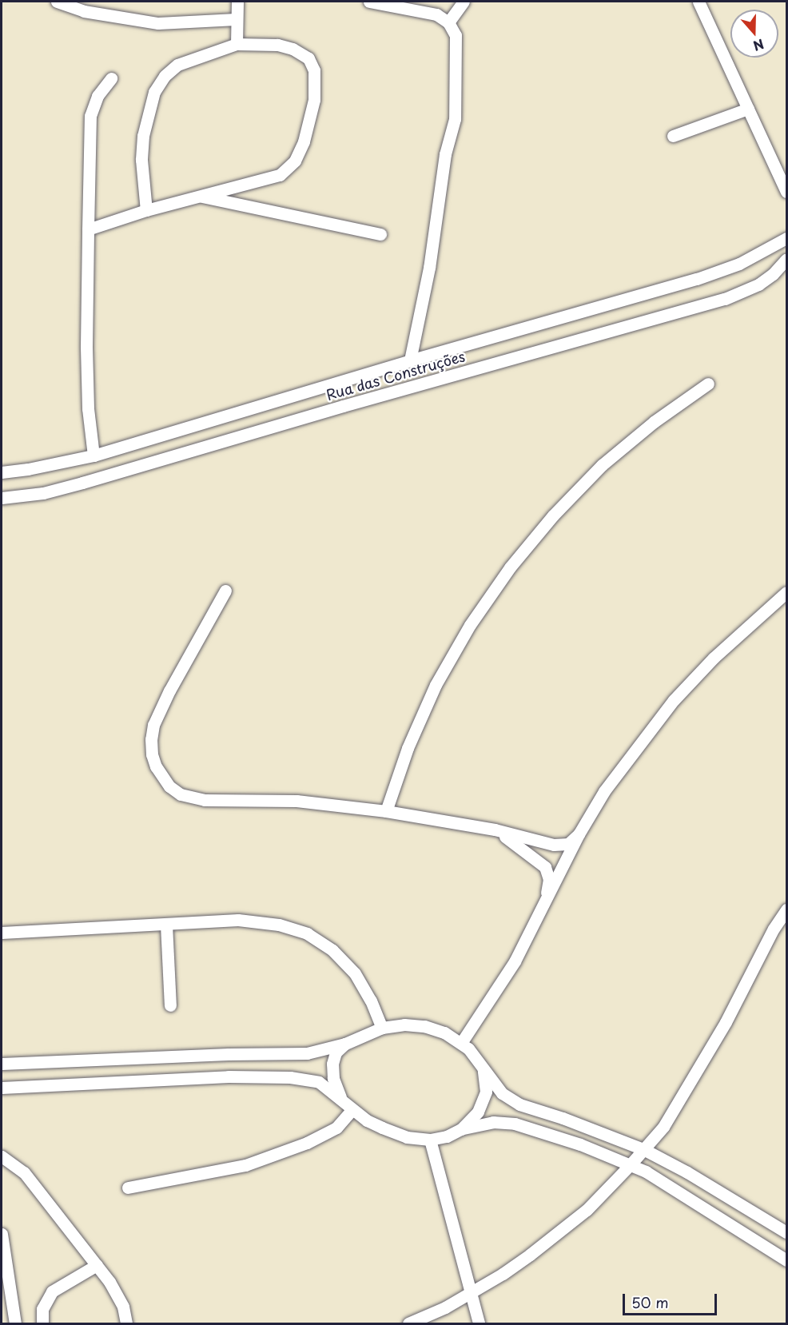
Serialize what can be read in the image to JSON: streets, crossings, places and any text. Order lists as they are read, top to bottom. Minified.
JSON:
{"streets":{"street":["Rua das Construções"]},"scale_bar":"50 m","north":"bottom"}
